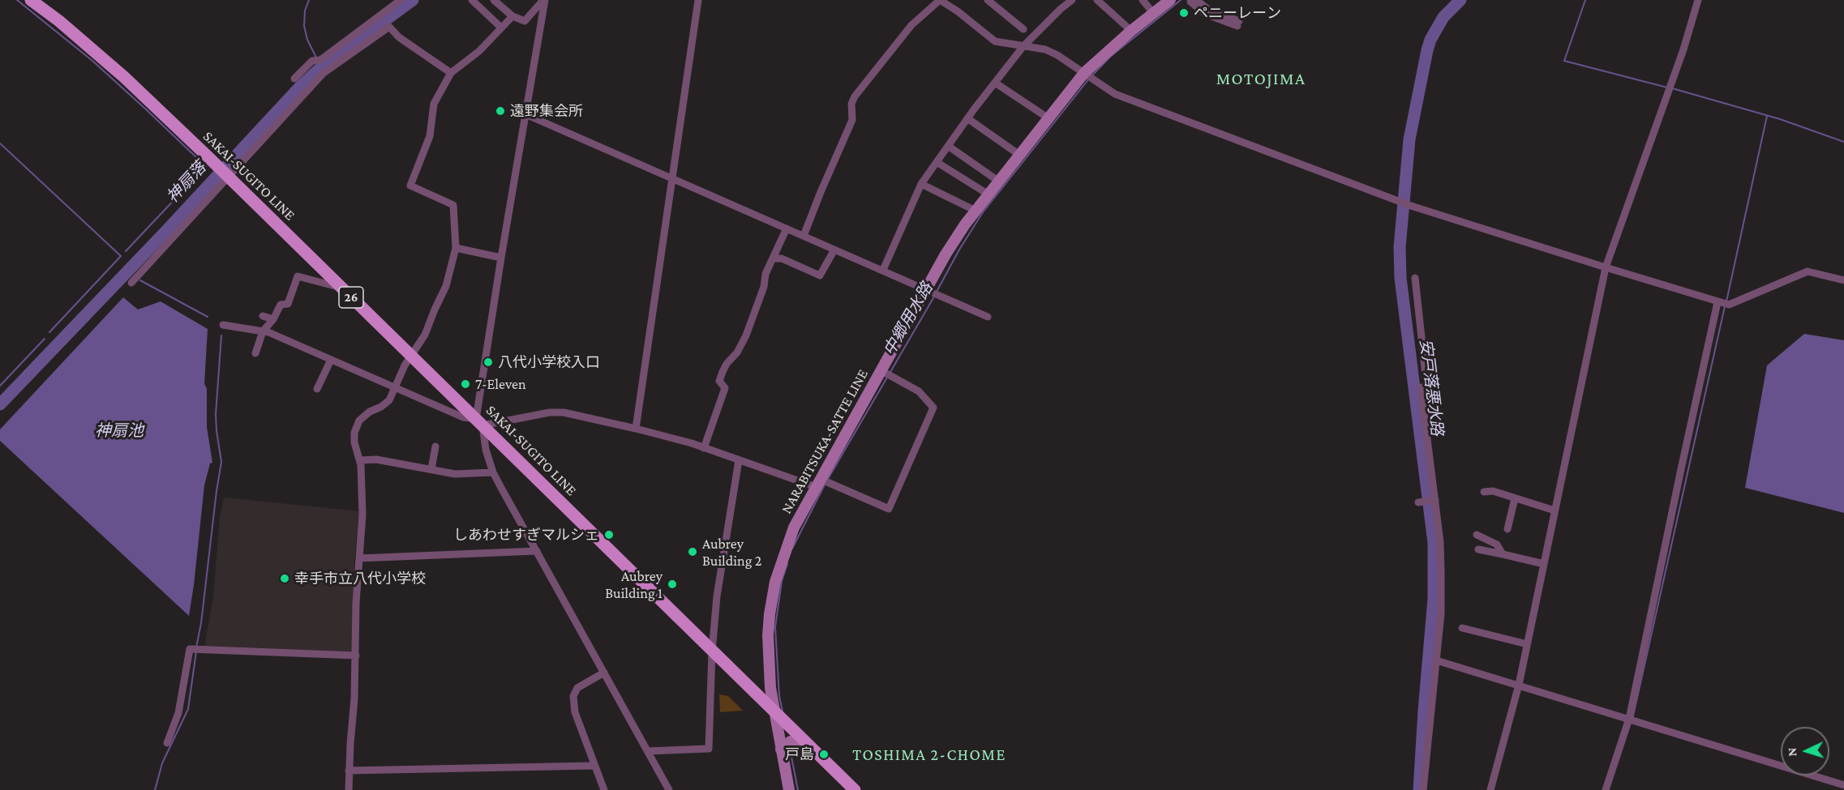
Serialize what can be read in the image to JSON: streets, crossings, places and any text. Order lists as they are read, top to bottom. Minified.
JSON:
{"streets":{"main road":["SAKAI-SUGITO LINE","26","NARABITSUKA-SATTE LINE"]},"crossings":[["SAKAI-SUGITO LINE","NARABITSUKA-SATTE LINE"]],"districts":["MOTOJIMA","TOSHIMA 2-CHOME"],"water":["神扇落","中郷用水路","安戸落悪水路","神扇池"],"places":["ペニーレーン","遠野集会所","八代小学校入口","7-Eleven","しあわせすぎマルシェ","Aubrey Building 2","幸手市立八代小学校","Aubrey Building 1","戸島"],"north":"left"}
